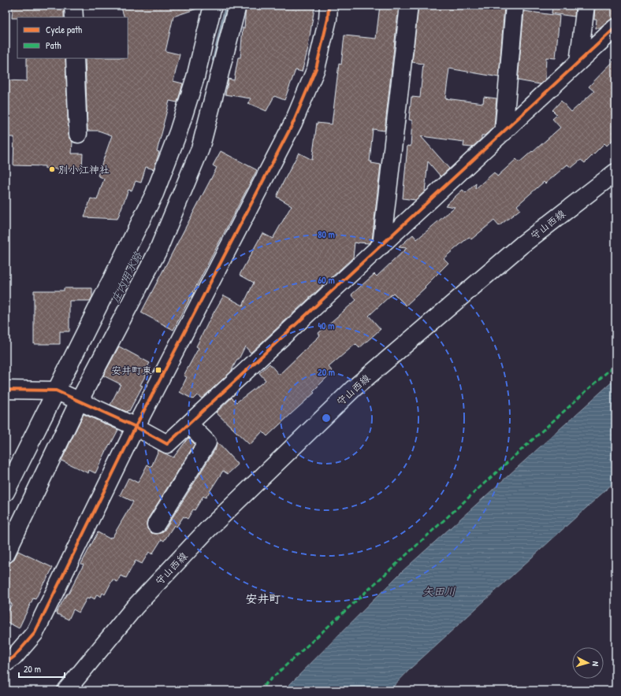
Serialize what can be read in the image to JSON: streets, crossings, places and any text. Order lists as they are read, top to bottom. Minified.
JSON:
{"streets":{"street":["守山西線"]},"districts":["安井町"],"water":["庄内用水路","矢田川"],"places":{"other":["別小江神社"],"transit":["安井町東"]},"legend":["Cycle path","Path"],"scale_bar":"20 m","north":"right","rings":["80 m","60 m","40 m","20 m"]}
